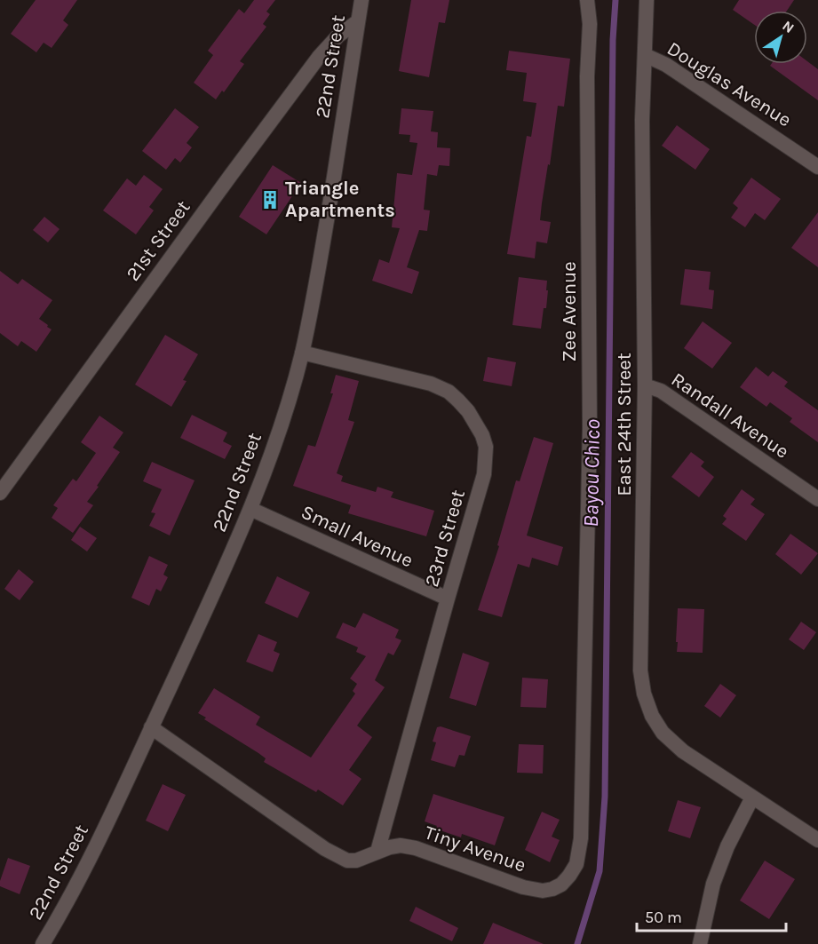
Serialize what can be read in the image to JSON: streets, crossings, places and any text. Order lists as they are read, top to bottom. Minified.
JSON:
{"streets":{"street":["22nd Street","Douglas Avenue","21st Street","Zee Avenue","Randall Avenue","East 24th Street","Small Avenue","23rd Street","Tiny Avenue"]},"crossings":[["22nd Street","21st Street"],["22nd Street","Small Avenue"],["22nd Street","23rd Street"],["22nd Street","Tiny Avenue"],["Douglas Avenue","East 24th Street"],["Zee Avenue","Tiny Avenue"],["Randall Avenue","East 24th Street"],["Small Avenue","23rd Street"],["23rd Street","Tiny Avenue"]],"water":["Bayou Chico"],"places":{"building":["Triangle Apartments"]},"scale_bar":"50 m","north":"top right"}
